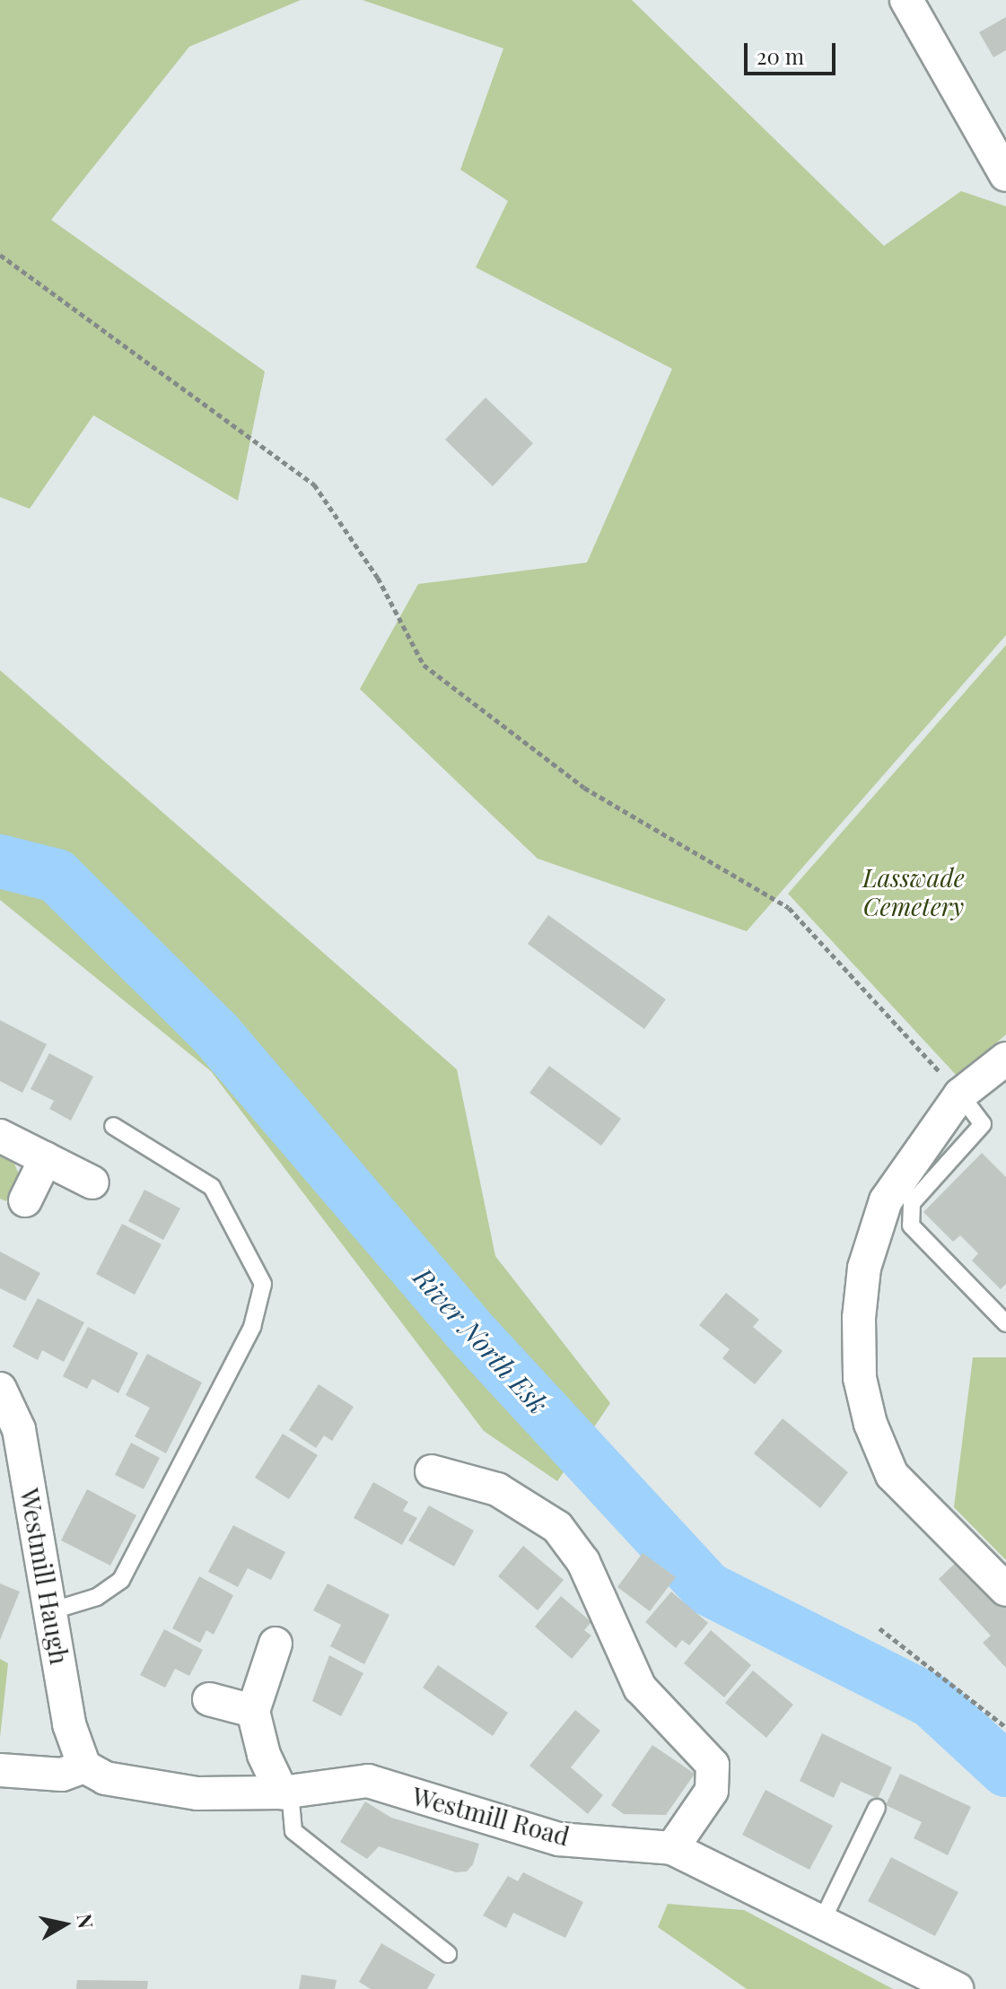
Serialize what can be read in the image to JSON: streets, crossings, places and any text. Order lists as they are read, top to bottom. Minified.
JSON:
{"streets":{"street":["Westmill Haugh","Westmill Road"]},"crossings":[["Westmill Haugh","Westmill Road"]],"water":["River North Esk"],"parks":["Lasswade Cemetery"],"scale_bar":"20 m","north":"right"}
